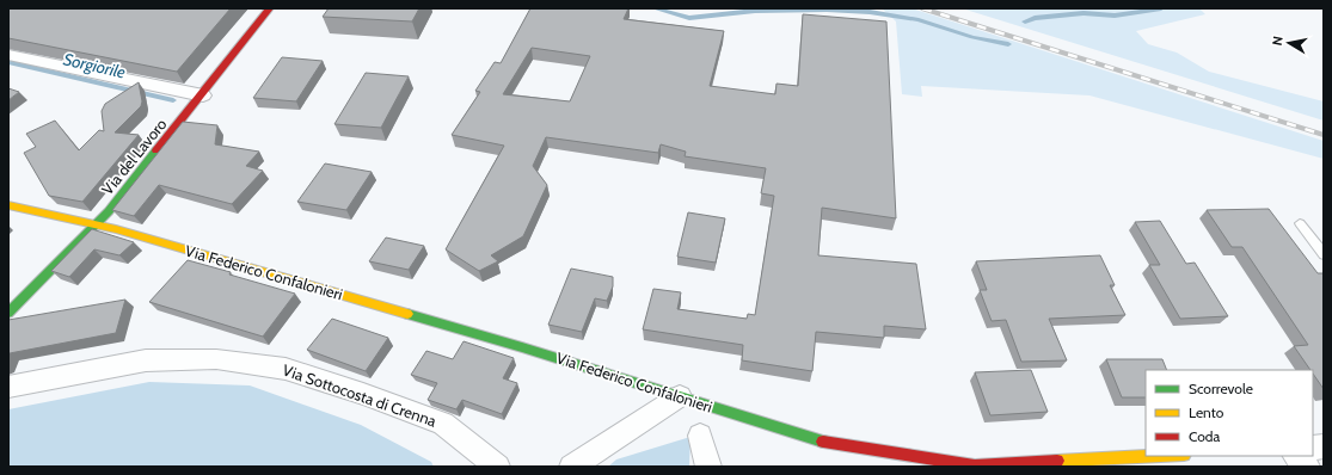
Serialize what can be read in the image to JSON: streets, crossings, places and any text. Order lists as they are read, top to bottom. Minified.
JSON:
{"streets":{"street":["Via del Lavoro","Via Federico Confalonieri","Via Sottocosta di Crenna"]},"crossings":[["Via del Lavoro","Via Federico Confalonieri"]],"water":["Sorgiorile"],"legend":["Scorrevole","Lento","Coda"],"north":"left"}
